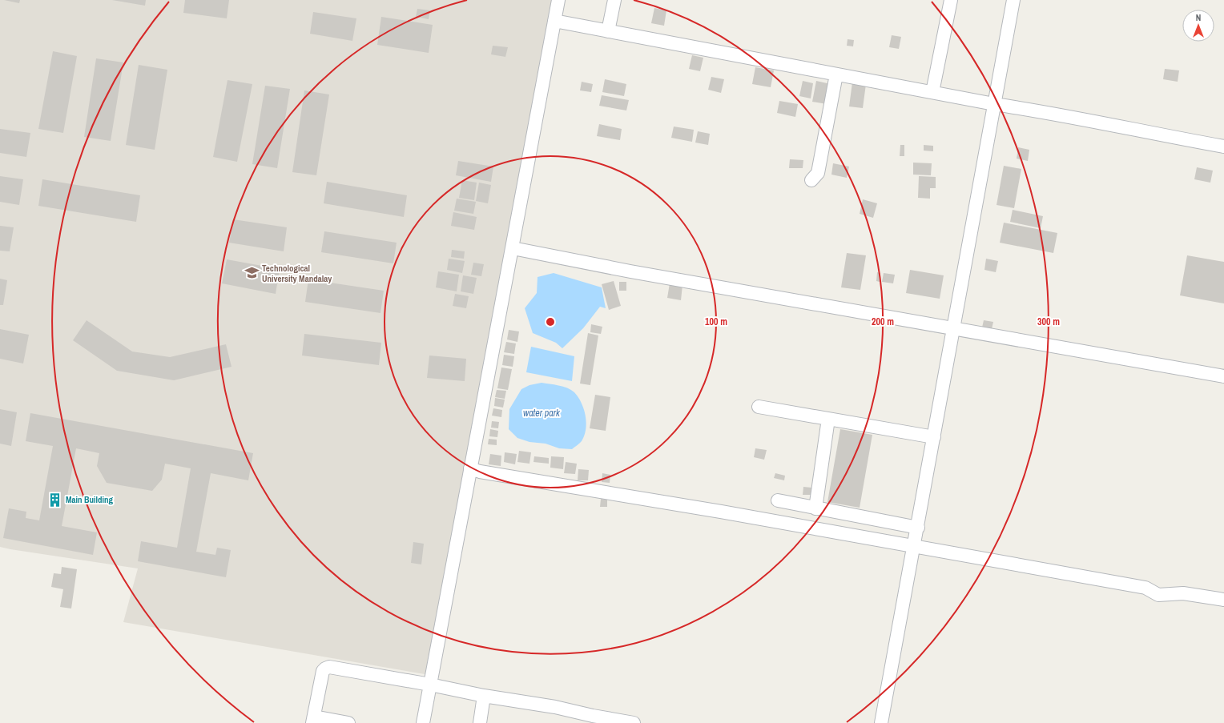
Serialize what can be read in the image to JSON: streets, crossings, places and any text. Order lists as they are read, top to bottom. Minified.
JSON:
{"water":["water park"],"places":{"school or university":["Technological University Mandalay"],"building":["Main Building"]},"north":"top","rings":["100 m","200 m","300 m"]}
